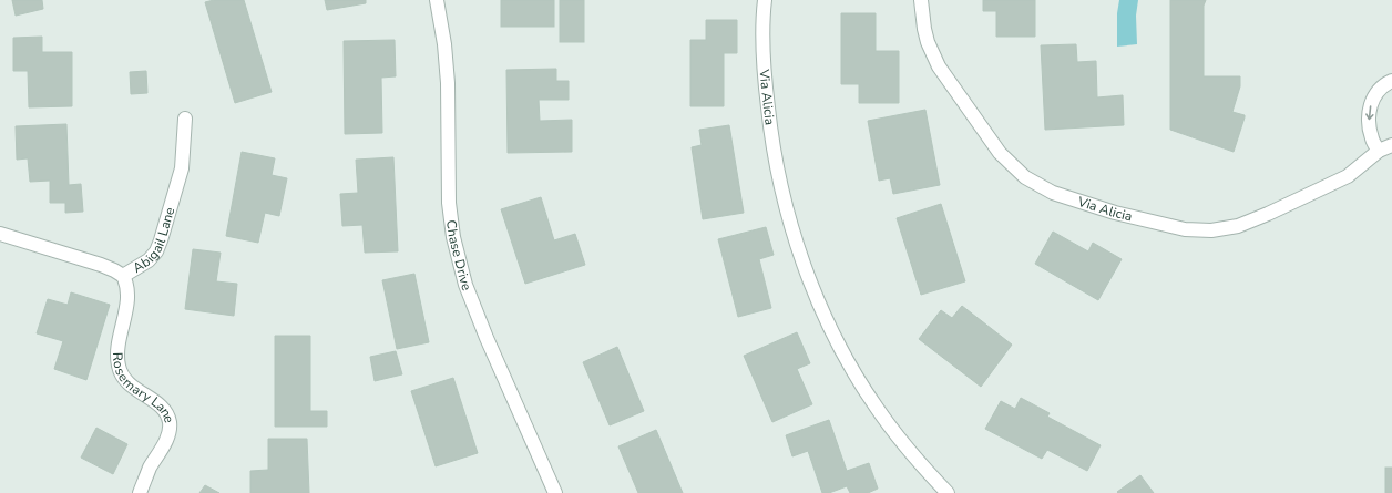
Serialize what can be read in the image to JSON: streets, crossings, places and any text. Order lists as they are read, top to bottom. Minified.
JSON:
{"streets":{"street":["Via Alicia","Abigail Lane","Chase Drive","Rosemary Lane"]},"crossings":[["Abigail Lane","Rosemary Lane"]]}
